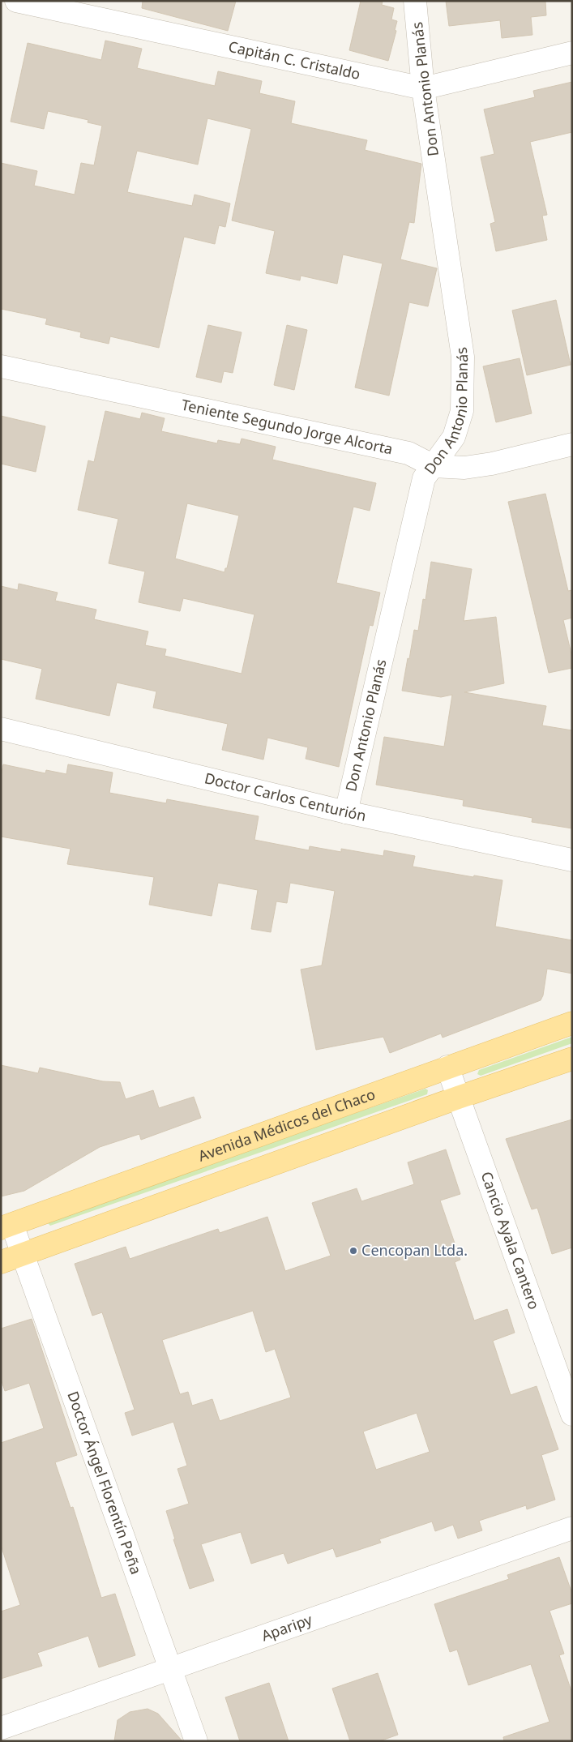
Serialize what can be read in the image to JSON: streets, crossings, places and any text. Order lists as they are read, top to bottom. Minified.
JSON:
{"streets":{"main road":["Avenida Médicos del Chaco"],"street":["Capitán C. Cristaldo","Don Antonio Planás","Teniente Segundo Jorge Alcorta","Doctor Carlos Centurión","Cancio Ayala Cantero","Doctor Ángel Florentín Peña","Aparipy"]},"crossings":[["Capitán C. Cristaldo","Don Antonio Planás"],["Don Antonio Planás","Teniente Segundo Jorge Alcorta"],["Don Antonio Planás","Doctor Carlos Centurión"],["Avenida Médicos del Chaco","Cancio Ayala Cantero"],["Avenida Médicos del Chaco","Doctor Ángel Florentín Peña"],["Doctor Ángel Florentín Peña","Aparipy"]],"places":["Cencopan Ltda."]}
